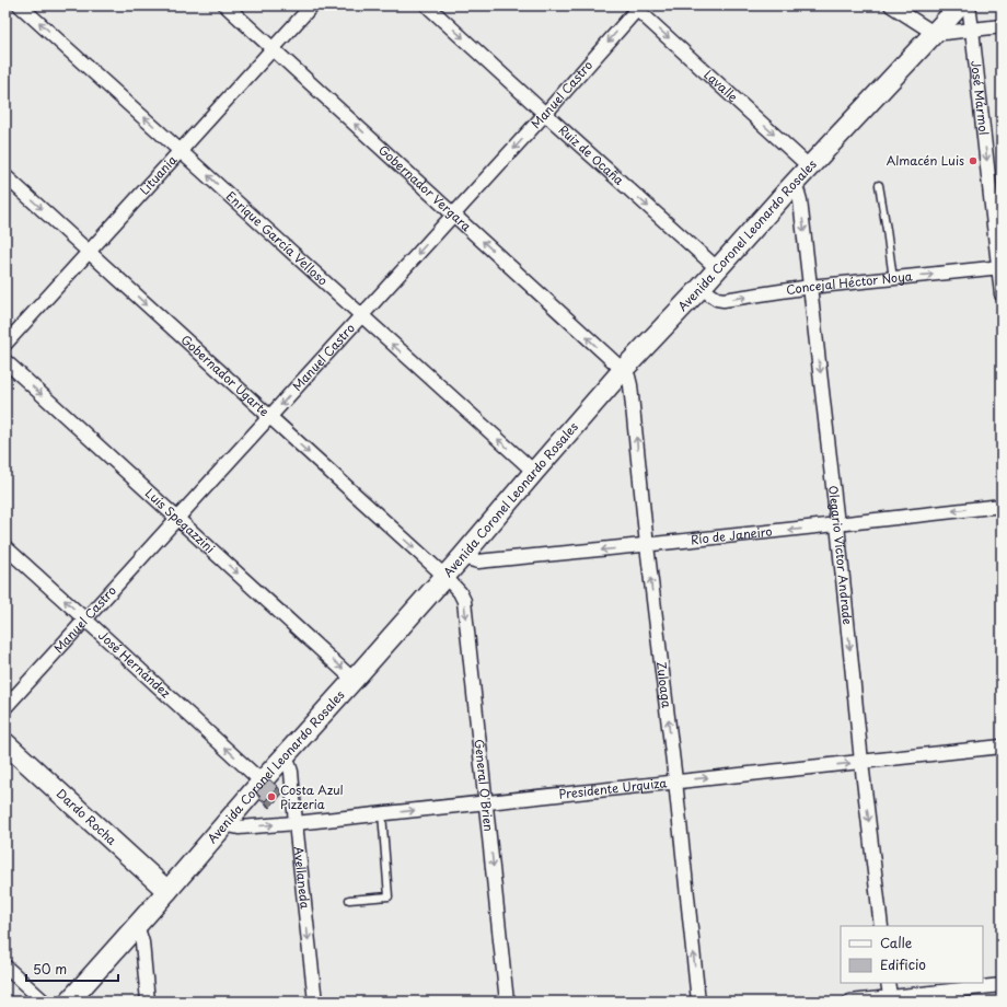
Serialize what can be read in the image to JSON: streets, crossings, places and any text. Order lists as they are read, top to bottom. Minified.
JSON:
{"streets":{"street":["Lavalle","Manuel Castro","José Mármol","Ruiz de Ocaña","Lituania","Gobernador Vergara","Avenida Coronel Leonardo Rosales","Enrique García Velloso","Concejal Héctor Noya","Gobernador Ugarte","Luis Spegazzini","Río de Janeiro","Olegario Víctor Andrade","José Hernández","Zuloaga","General O'Brien","Presidente Urquiza","Dardo Rocha","Avellaneda"]},"crossings":[["Lavalle","Manuel Castro"],["Lavalle","Avenida Coronel Leonardo Rosales"],["Manuel Castro","Ruiz de Ocaña"],["Manuel Castro","Gobernador Vergara"],["Manuel Castro","Enrique García Velloso"],["Manuel Castro","Gobernador Ugarte"],["Manuel Castro","Luis Spegazzini"],["Manuel Castro","José Hernández"],["José Mármol","Concejal Héctor Noya"],["Ruiz de Ocaña","Avenida Coronel Leonardo Rosales"],["Lituania","Gobernador Vergara"],["Lituania","Enrique García Velloso"],["Lituania","Gobernador Ugarte"],["Gobernador Vergara","Avenida Coronel Leonardo Rosales"],["Gobernador Vergara","Zuloaga"],["Avenida Coronel Leonardo Rosales","Enrique García Velloso"],["Avenida Coronel Leonardo Rosales","Concejal Héctor Noya"],["Avenida Coronel Leonardo Rosales","Gobernador Ugarte"],["Avenida Coronel Leonardo Rosales","Luis Spegazzini"],["Avenida Coronel Leonardo Rosales","Río de Janeiro"],["Avenida Coronel Leonardo Rosales","Olegario Víctor Andrade"],["Avenida Coronel Leonardo Rosales","José Hernández"],["Avenida Coronel Leonardo Rosales","Zuloaga"],["Avenida Coronel Leonardo Rosales","General O'Brien"],["Avenida Coronel Leonardo Rosales","Presidente Urquiza"],["Avenida Coronel Leonardo Rosales","Dardo Rocha"],["Avenida Coronel Leonardo Rosales","Avellaneda"],["Concejal Héctor Noya","Olegario Víctor Andrade"],["Gobernador Ugarte","General O'Brien"],["Río de Janeiro","Olegario Víctor Andrade"],["Río de Janeiro","Zuloaga"],["Olegario Víctor Andrade","Presidente Urquiza"],["Zuloaga","Presidente Urquiza"],["General O'Brien","Presidente Urquiza"],["Presidente Urquiza","Avellaneda"]],"one_way":["Lavalle","Manuel Castro","José Mármol","Ruiz de Ocaña","Gobernador Vergara","Enrique García Velloso","Concejal Héctor Noya","Gobernador Ugarte","Luis Spegazzini","Río de Janeiro","Olegario Víctor Andrade","José Hernández","Zuloaga","General O'Brien","Presidente Urquiza","Avellaneda"],"places":["Almacén Luis","Costa Azul Pizzeria"],"legend":["Calle","Edificio"],"scale_bar":"50 m"}
